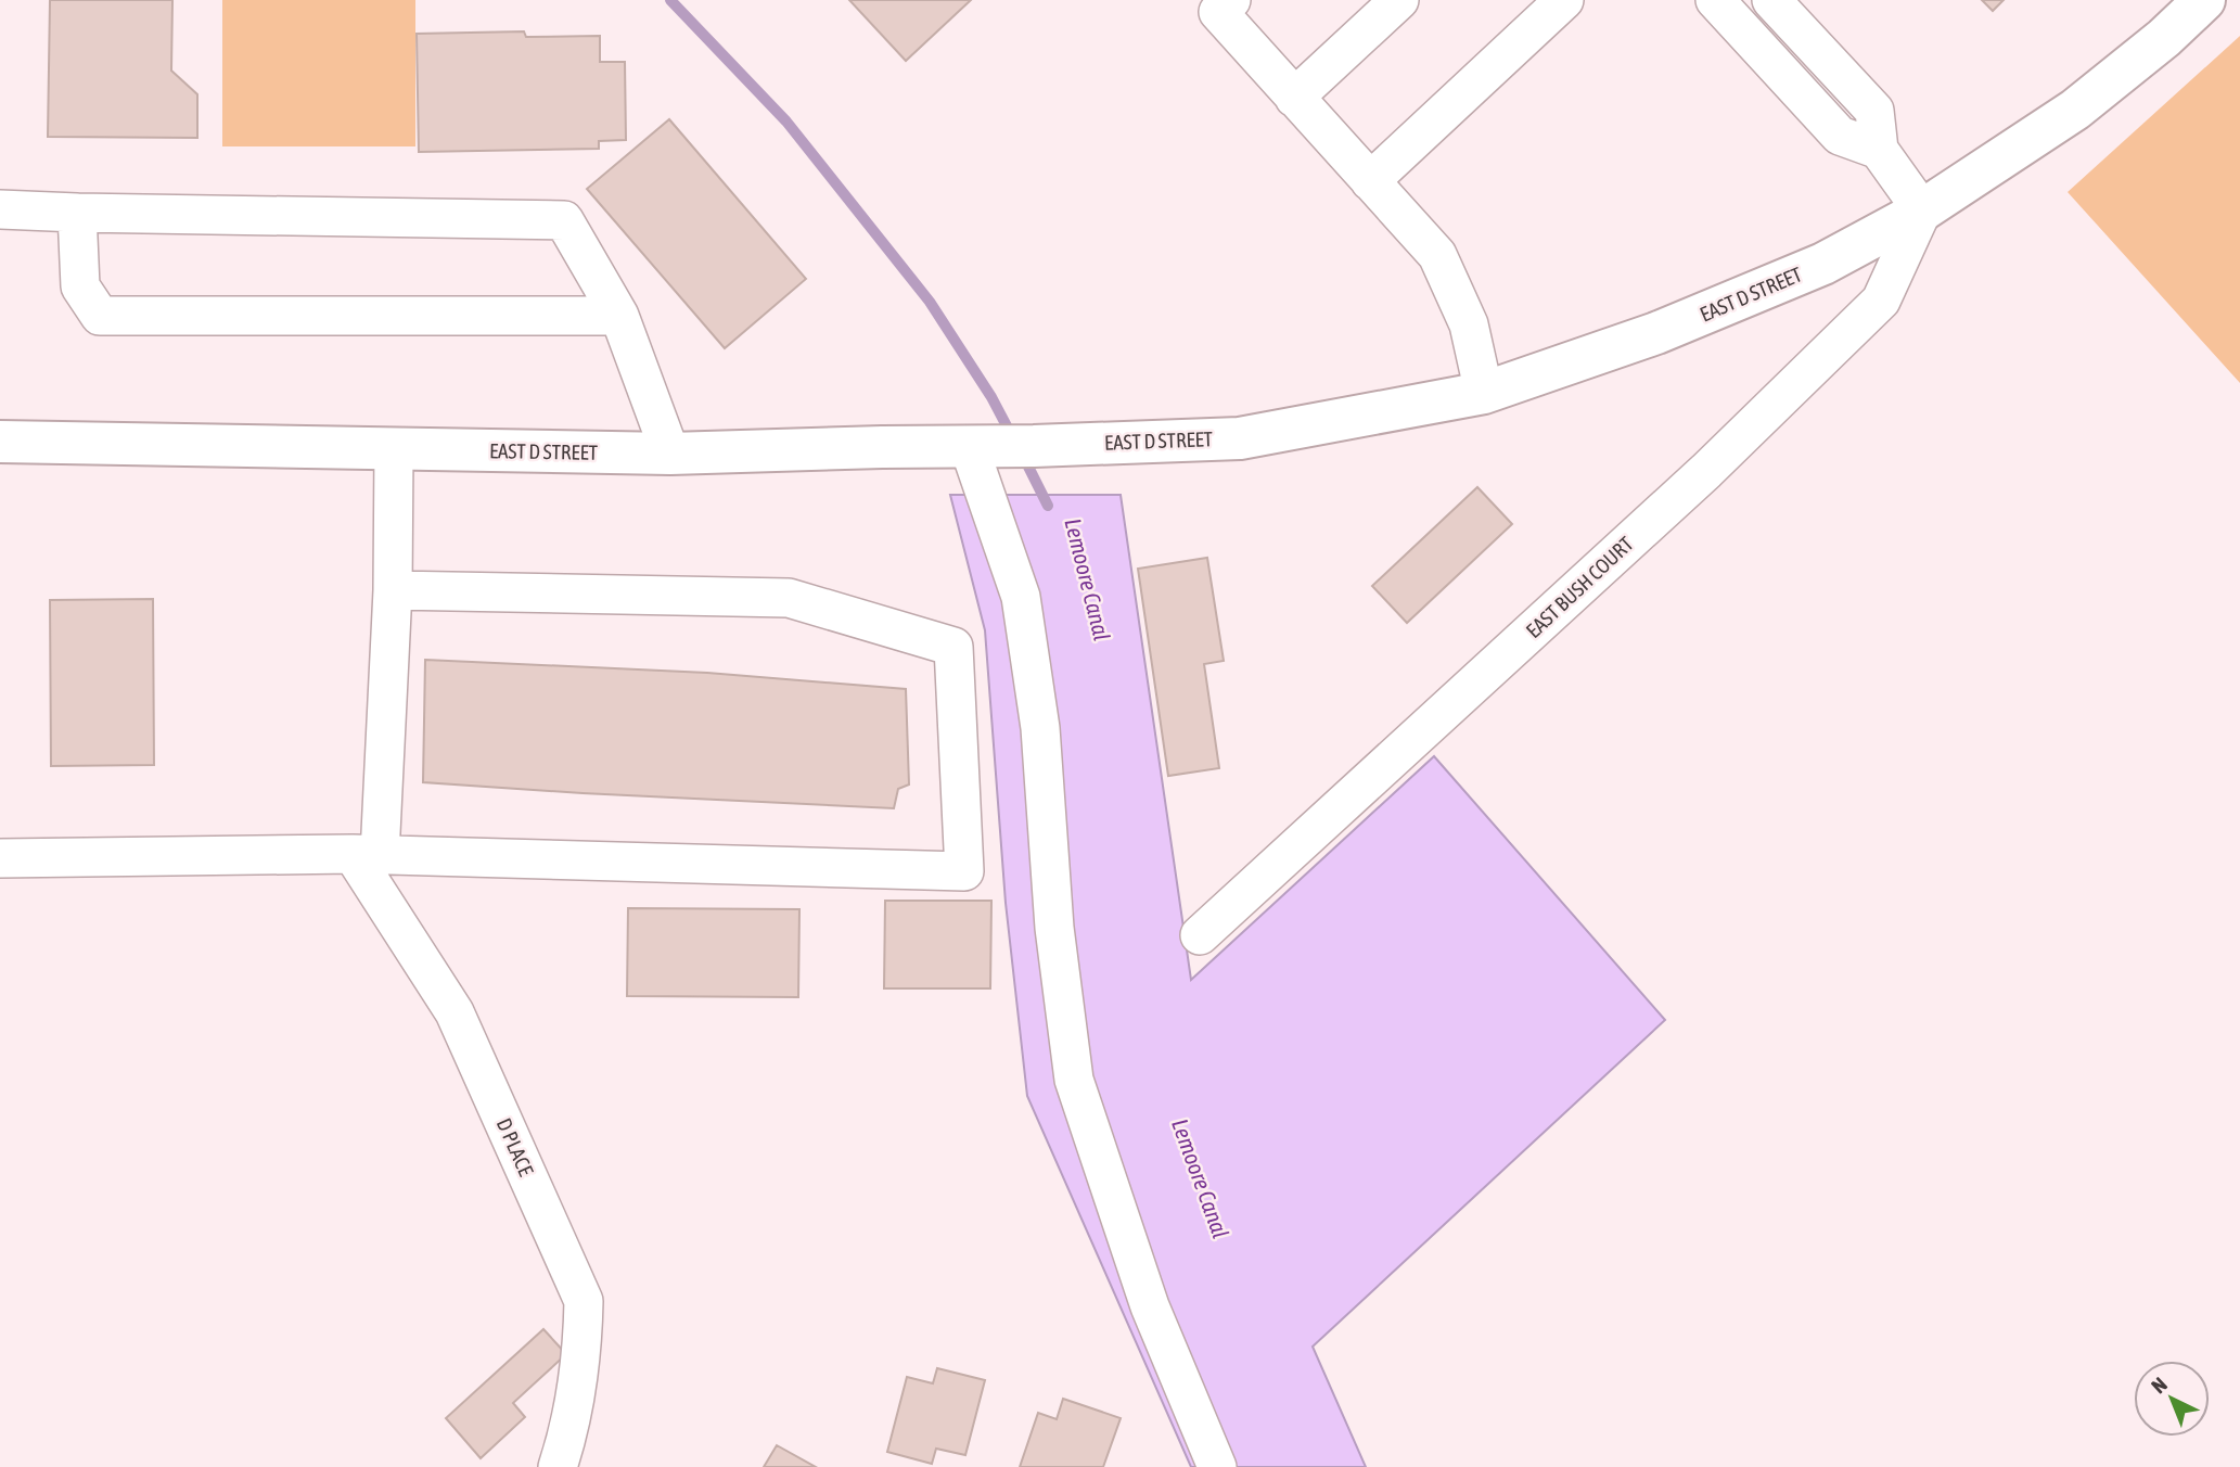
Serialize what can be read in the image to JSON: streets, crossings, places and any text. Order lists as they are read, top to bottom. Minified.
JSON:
{"streets":{"main road":["EAST D STREET"],"street":["EAST BUSH COURT","D PLACE"]},"crossings":[["EAST D STREET","EAST BUSH COURT"]],"water":["Lemoore Canal"],"north":"top left"}
